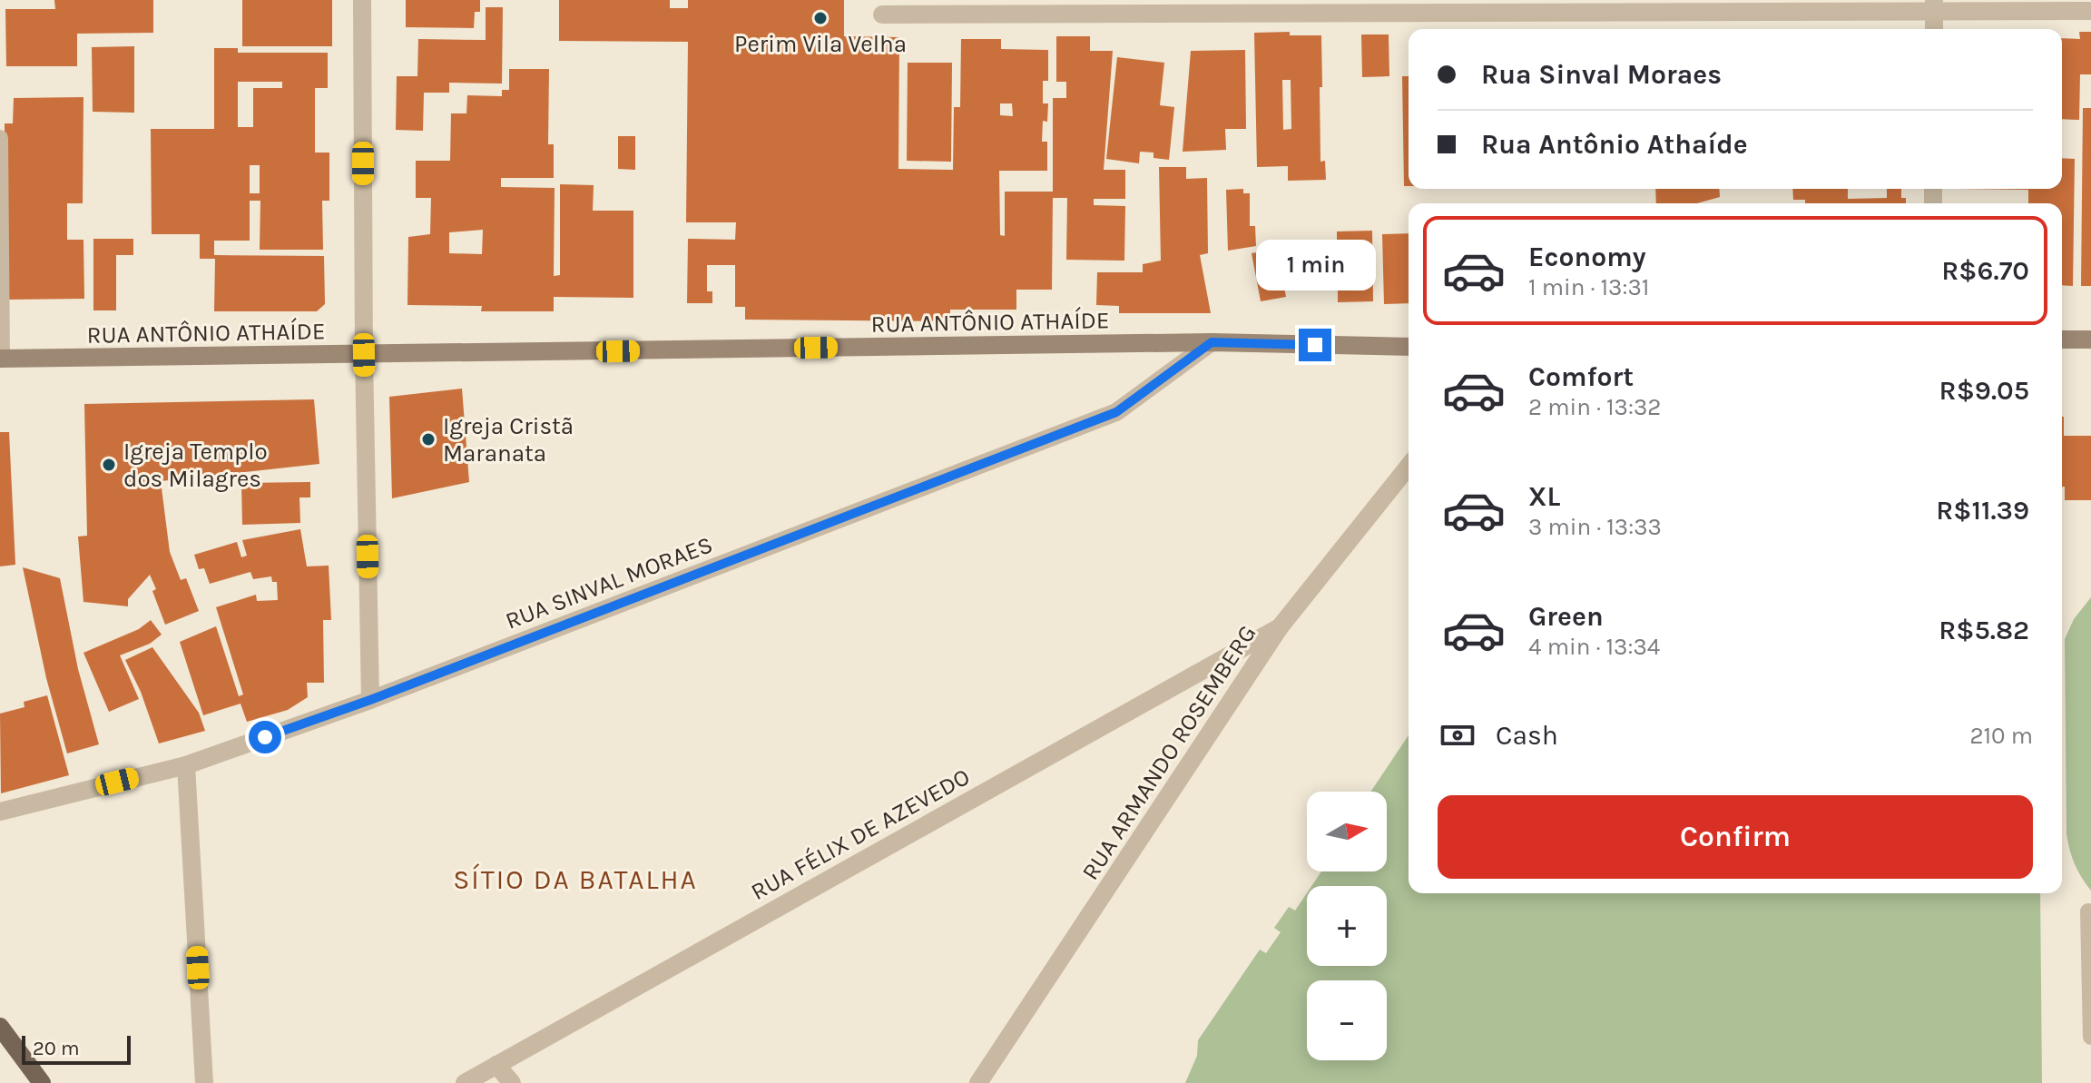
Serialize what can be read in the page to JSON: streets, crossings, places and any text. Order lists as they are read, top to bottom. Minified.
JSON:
{"streets":{"main road":["RUA ANTÔNIO ATHAÍDE"],"street":["RUA SINVAL MORAES","RUA ARMANDO ROSEMBERG","RUA FÉLIX DE AZEVEDO"]},"crossings":[["RUA ANTÔNIO ATHAÍDE","RUA SINVAL MORAES"],["RUA ARMANDO ROSEMBERG","RUA FÉLIX DE AZEVEDO"]],"districts":["SÍTIO DA BATALHA"],"places":["Perim Vila Velha","Igreja Cristã Maranata","Igreja Templo dos Milagres"],"scale_bar":"20 m","north":"right","page":{"banner":["Rua Sinval Moraes","Rua Antônio Athaíde"],"list":[{"name":"Economy","note":"1 min · 13:31","value":"R$6.70"},{"name":"Comfort","note":"2 min · 13:32","value":"R$9.05"},{"name":"XL","note":"3 min · 13:33","value":"R$11.39"},{"name":"Green","note":"4 min · 13:34","value":"R$5.82"}],"bubble":"1 min","pay":["Cash","210 m"],"buttons":"Confirm","map_buttons":["+","−"],"scale":"20 m"}}
